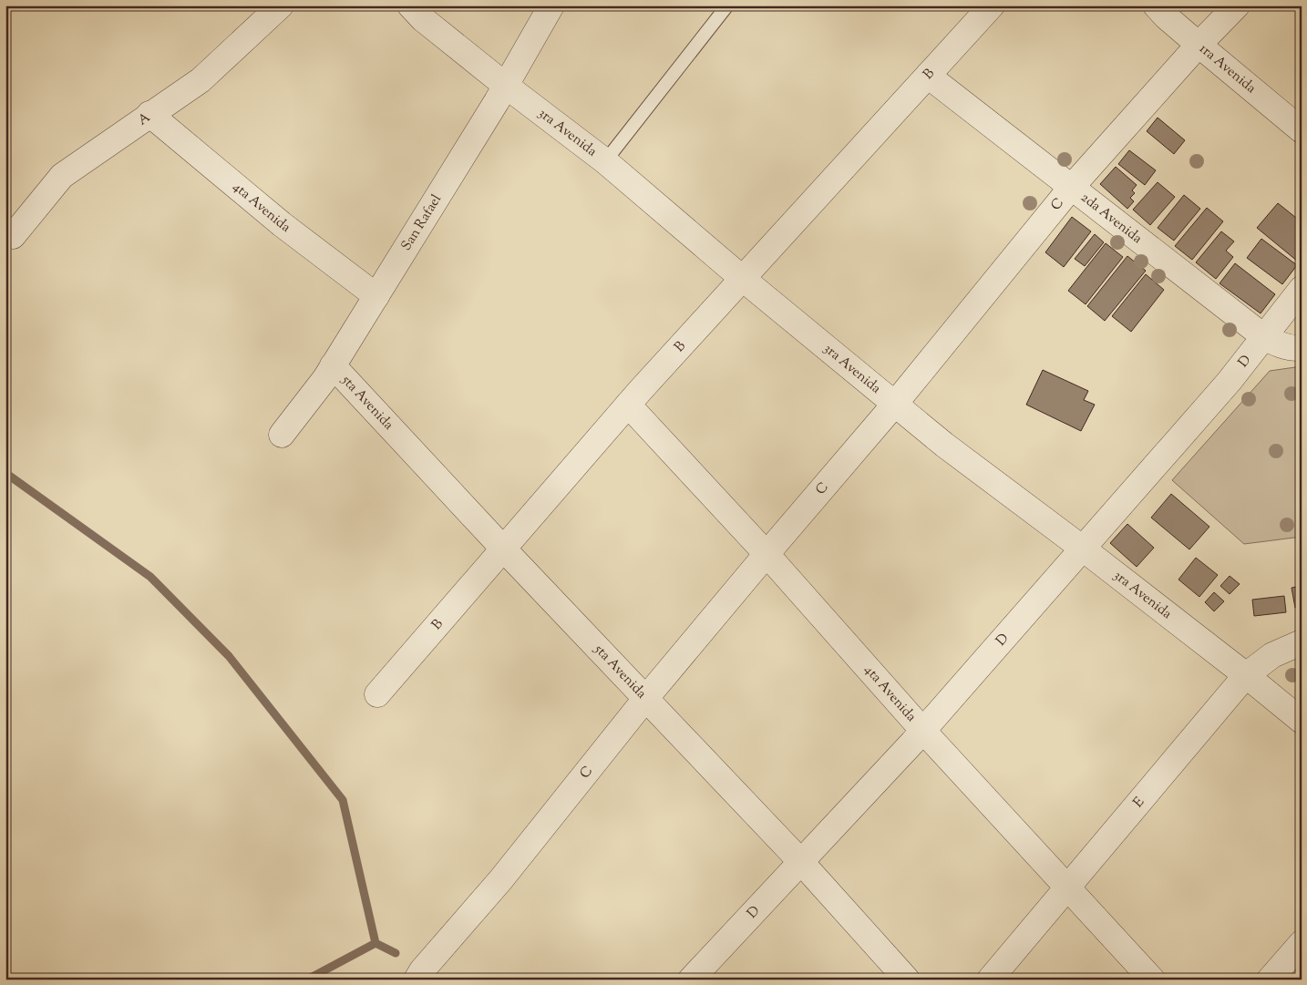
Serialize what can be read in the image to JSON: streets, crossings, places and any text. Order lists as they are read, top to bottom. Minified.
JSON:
{"streets":{"street":["1ra Avenida","B","A","3ra Avenida","C","4ta Avenida","2da Avenida","San Rafael","D","5ta Avenida","E"]},"crossings":[["1ra Avenida","C"],["B","3ra Avenida"],["B","4ta Avenida"],["B","2da Avenida"],["B","5ta Avenida"],["A","4ta Avenida"],["3ra Avenida","C"],["3ra Avenida","San Rafael"],["3ra Avenida","D"],["3ra Avenida","E"],["C","4ta Avenida"],["C","2da Avenida"],["C","5ta Avenida"],["4ta Avenida","San Rafael"],["4ta Avenida","D"],["4ta Avenida","E"],["2da Avenida","D"],["San Rafael","5ta Avenida"],["D","5ta Avenida"]]}
